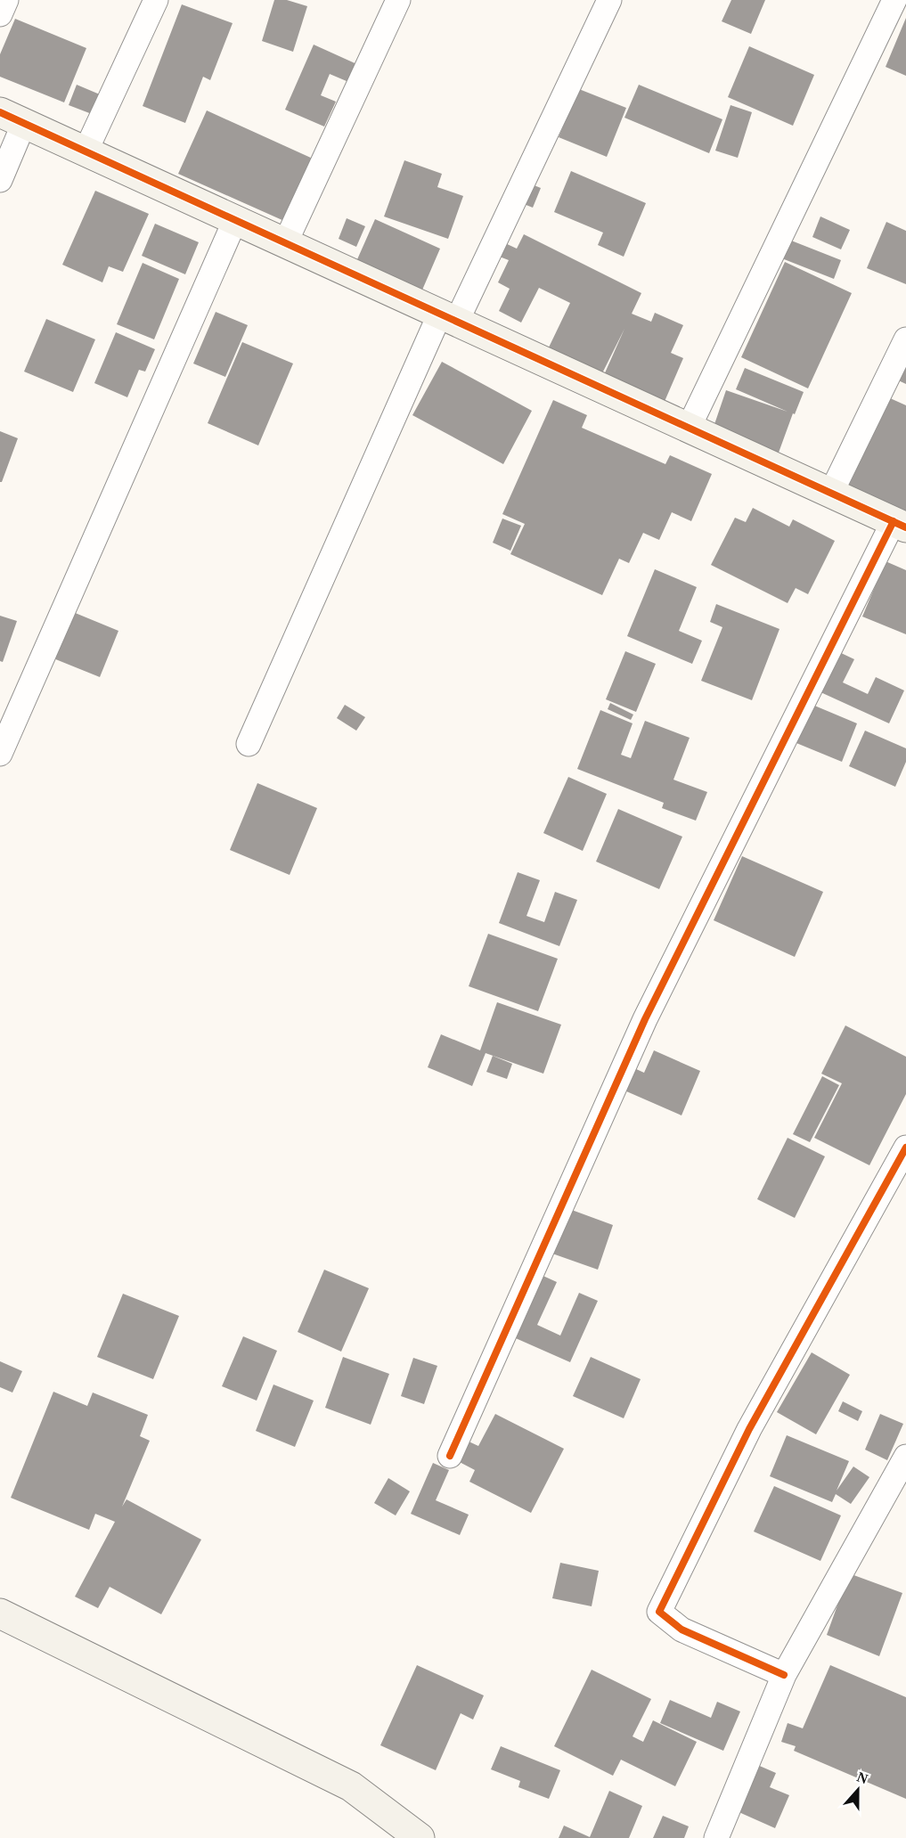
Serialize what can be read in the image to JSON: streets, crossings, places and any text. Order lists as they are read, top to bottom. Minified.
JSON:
{"north":"top"}
